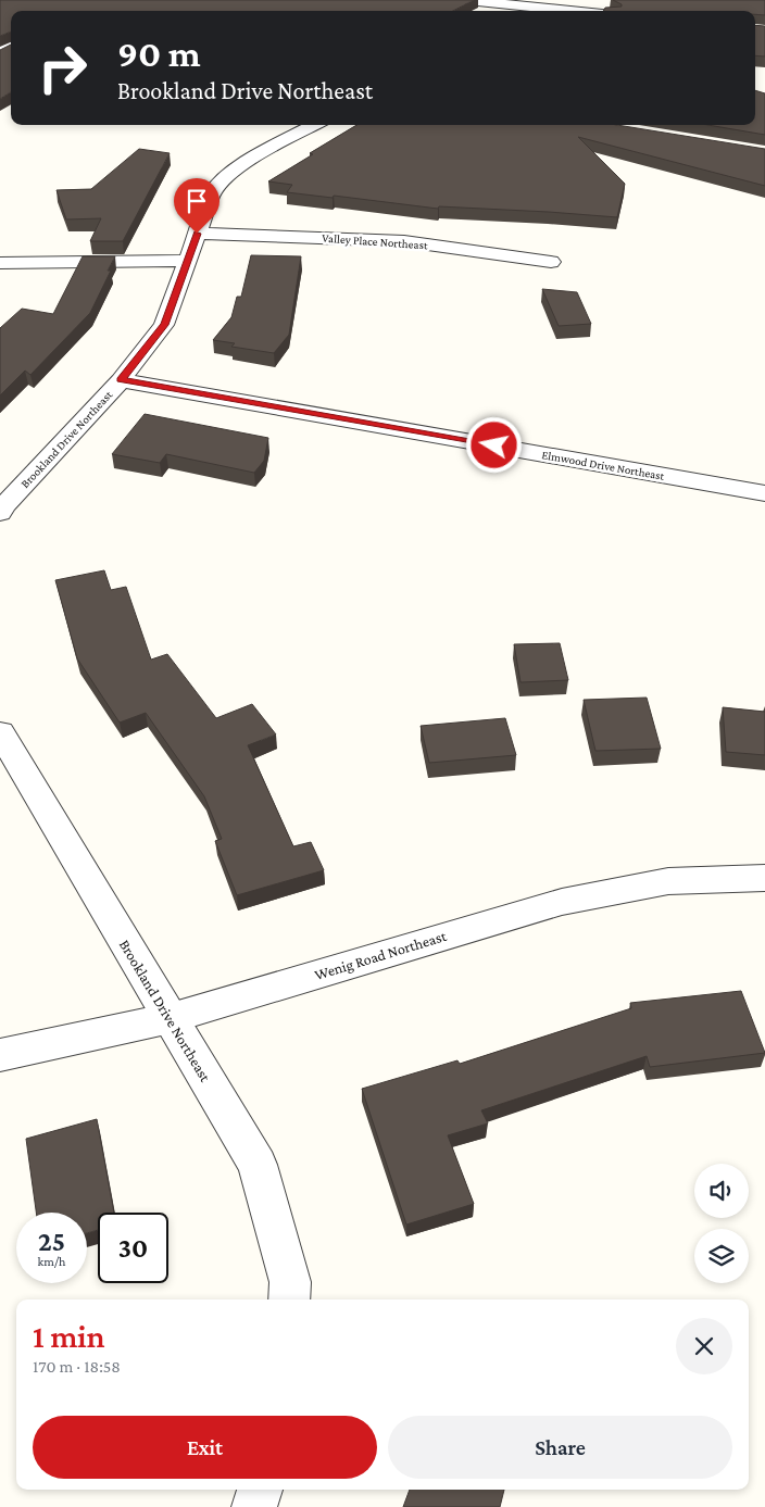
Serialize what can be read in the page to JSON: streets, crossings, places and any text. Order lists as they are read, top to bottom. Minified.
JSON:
{"streets":{"street":["Valley Place Northeast","Brookland Drive Northeast","Elmwood Drive Northeast","Wenig Road Northeast"]},"crossings":[["Valley Place Northeast","Brookland Drive Northeast"],["Brookland Drive Northeast","Elmwood Drive Northeast"],["Brookland Drive Northeast","Wenig Road Northeast"]],"page":{"turn":["90 m","Brookland Drive Northeast"],"speed":"25 km/h","limit":"30","heading":["1 min","170 m · 18:58"],"buttons":["Exit","Share"]}}
